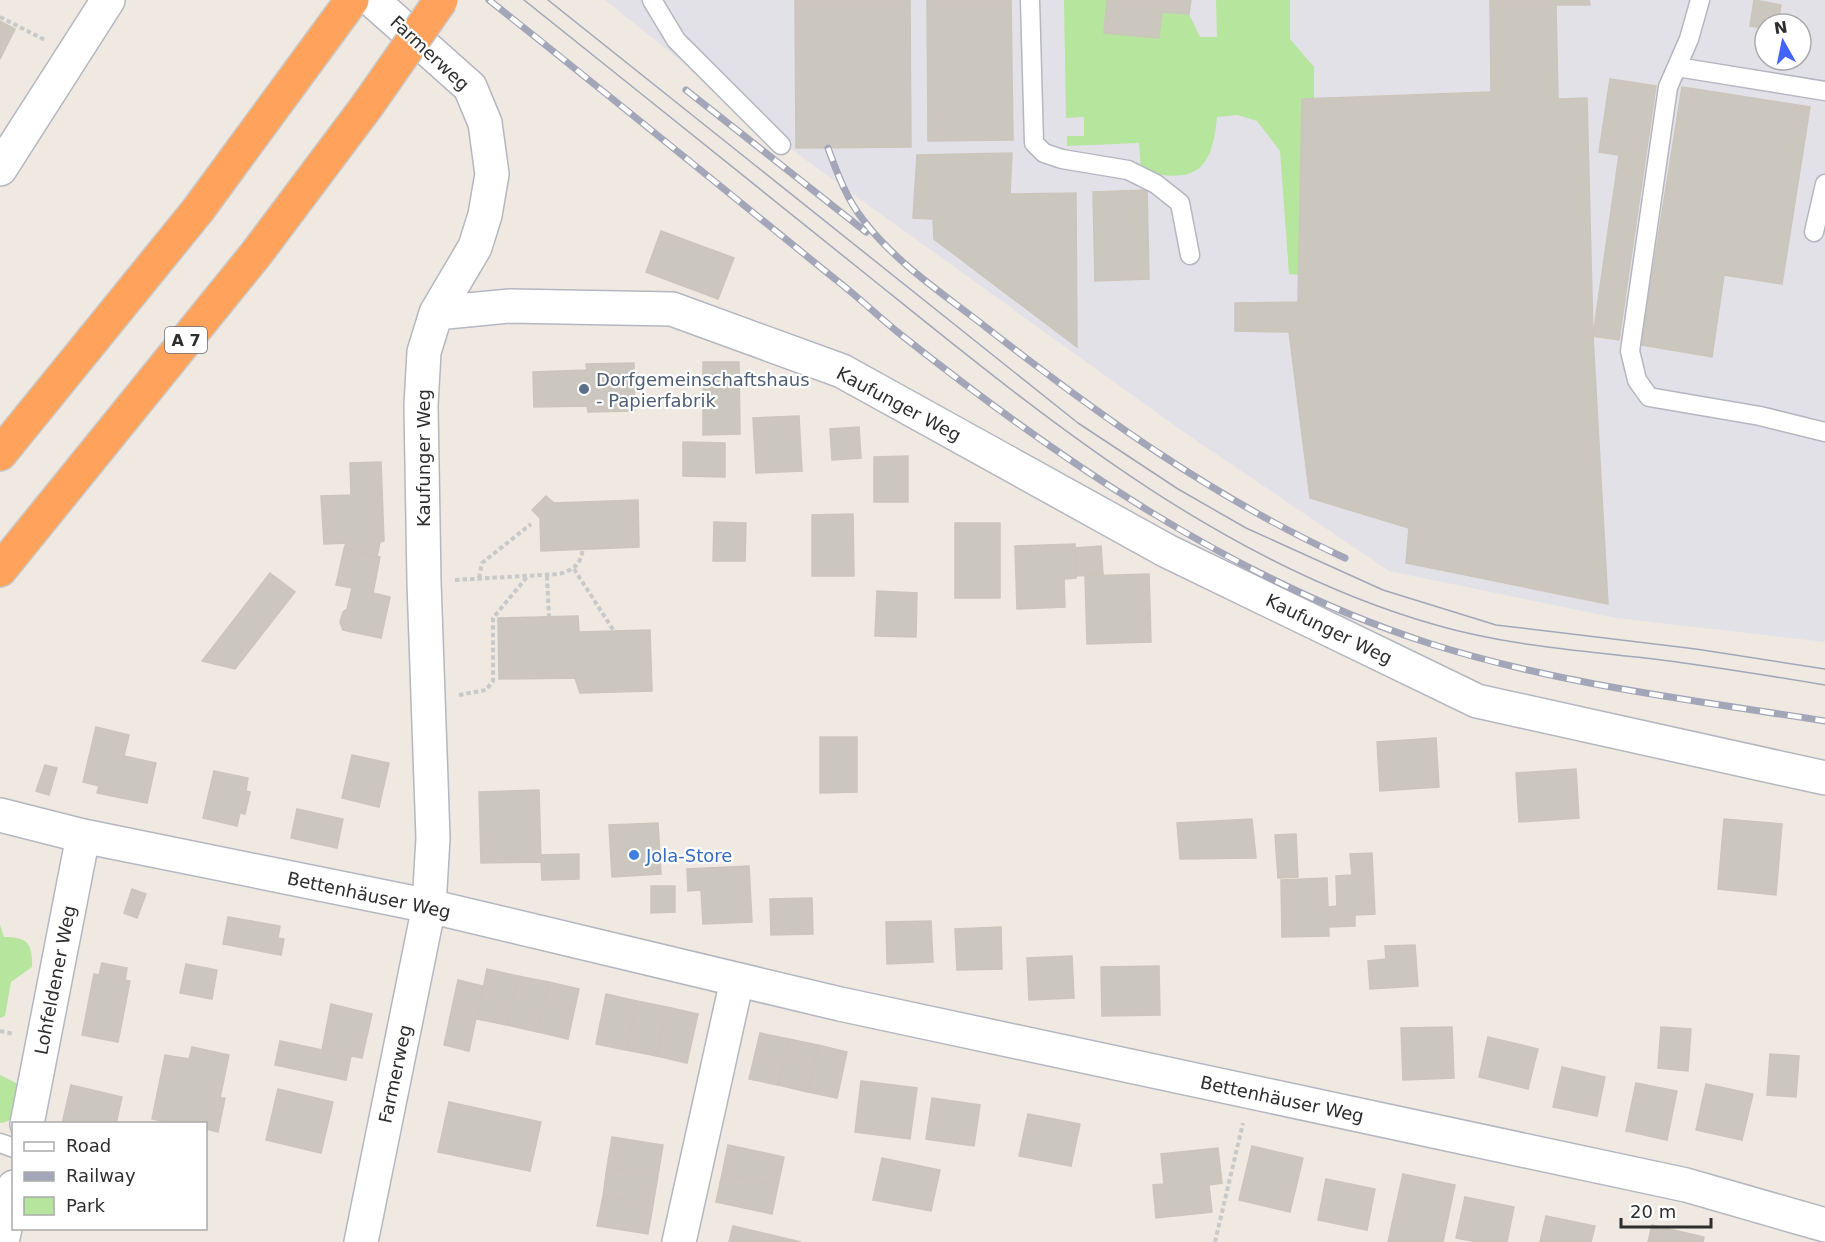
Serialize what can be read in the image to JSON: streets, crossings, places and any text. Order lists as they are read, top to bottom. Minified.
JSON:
{"streets":{"highway":["A 7"],"street":["Farmerweg","Kaufunger Weg","Bettenhäuser Weg","Lohfeldener Weg"]},"crossings":[["Farmerweg","Kaufunger Weg"],["Farmerweg","Bettenhäuser Weg"],["Kaufunger Weg","Bettenhäuser Weg"],["Bettenhäuser Weg","Lohfeldener Weg"]],"places":["Dorfgemeinschaftshaus - Papierfabrik","Jola-Store"],"legend":["Road","Railway","Park"],"scale_bar":"20 m","north":"top"}
